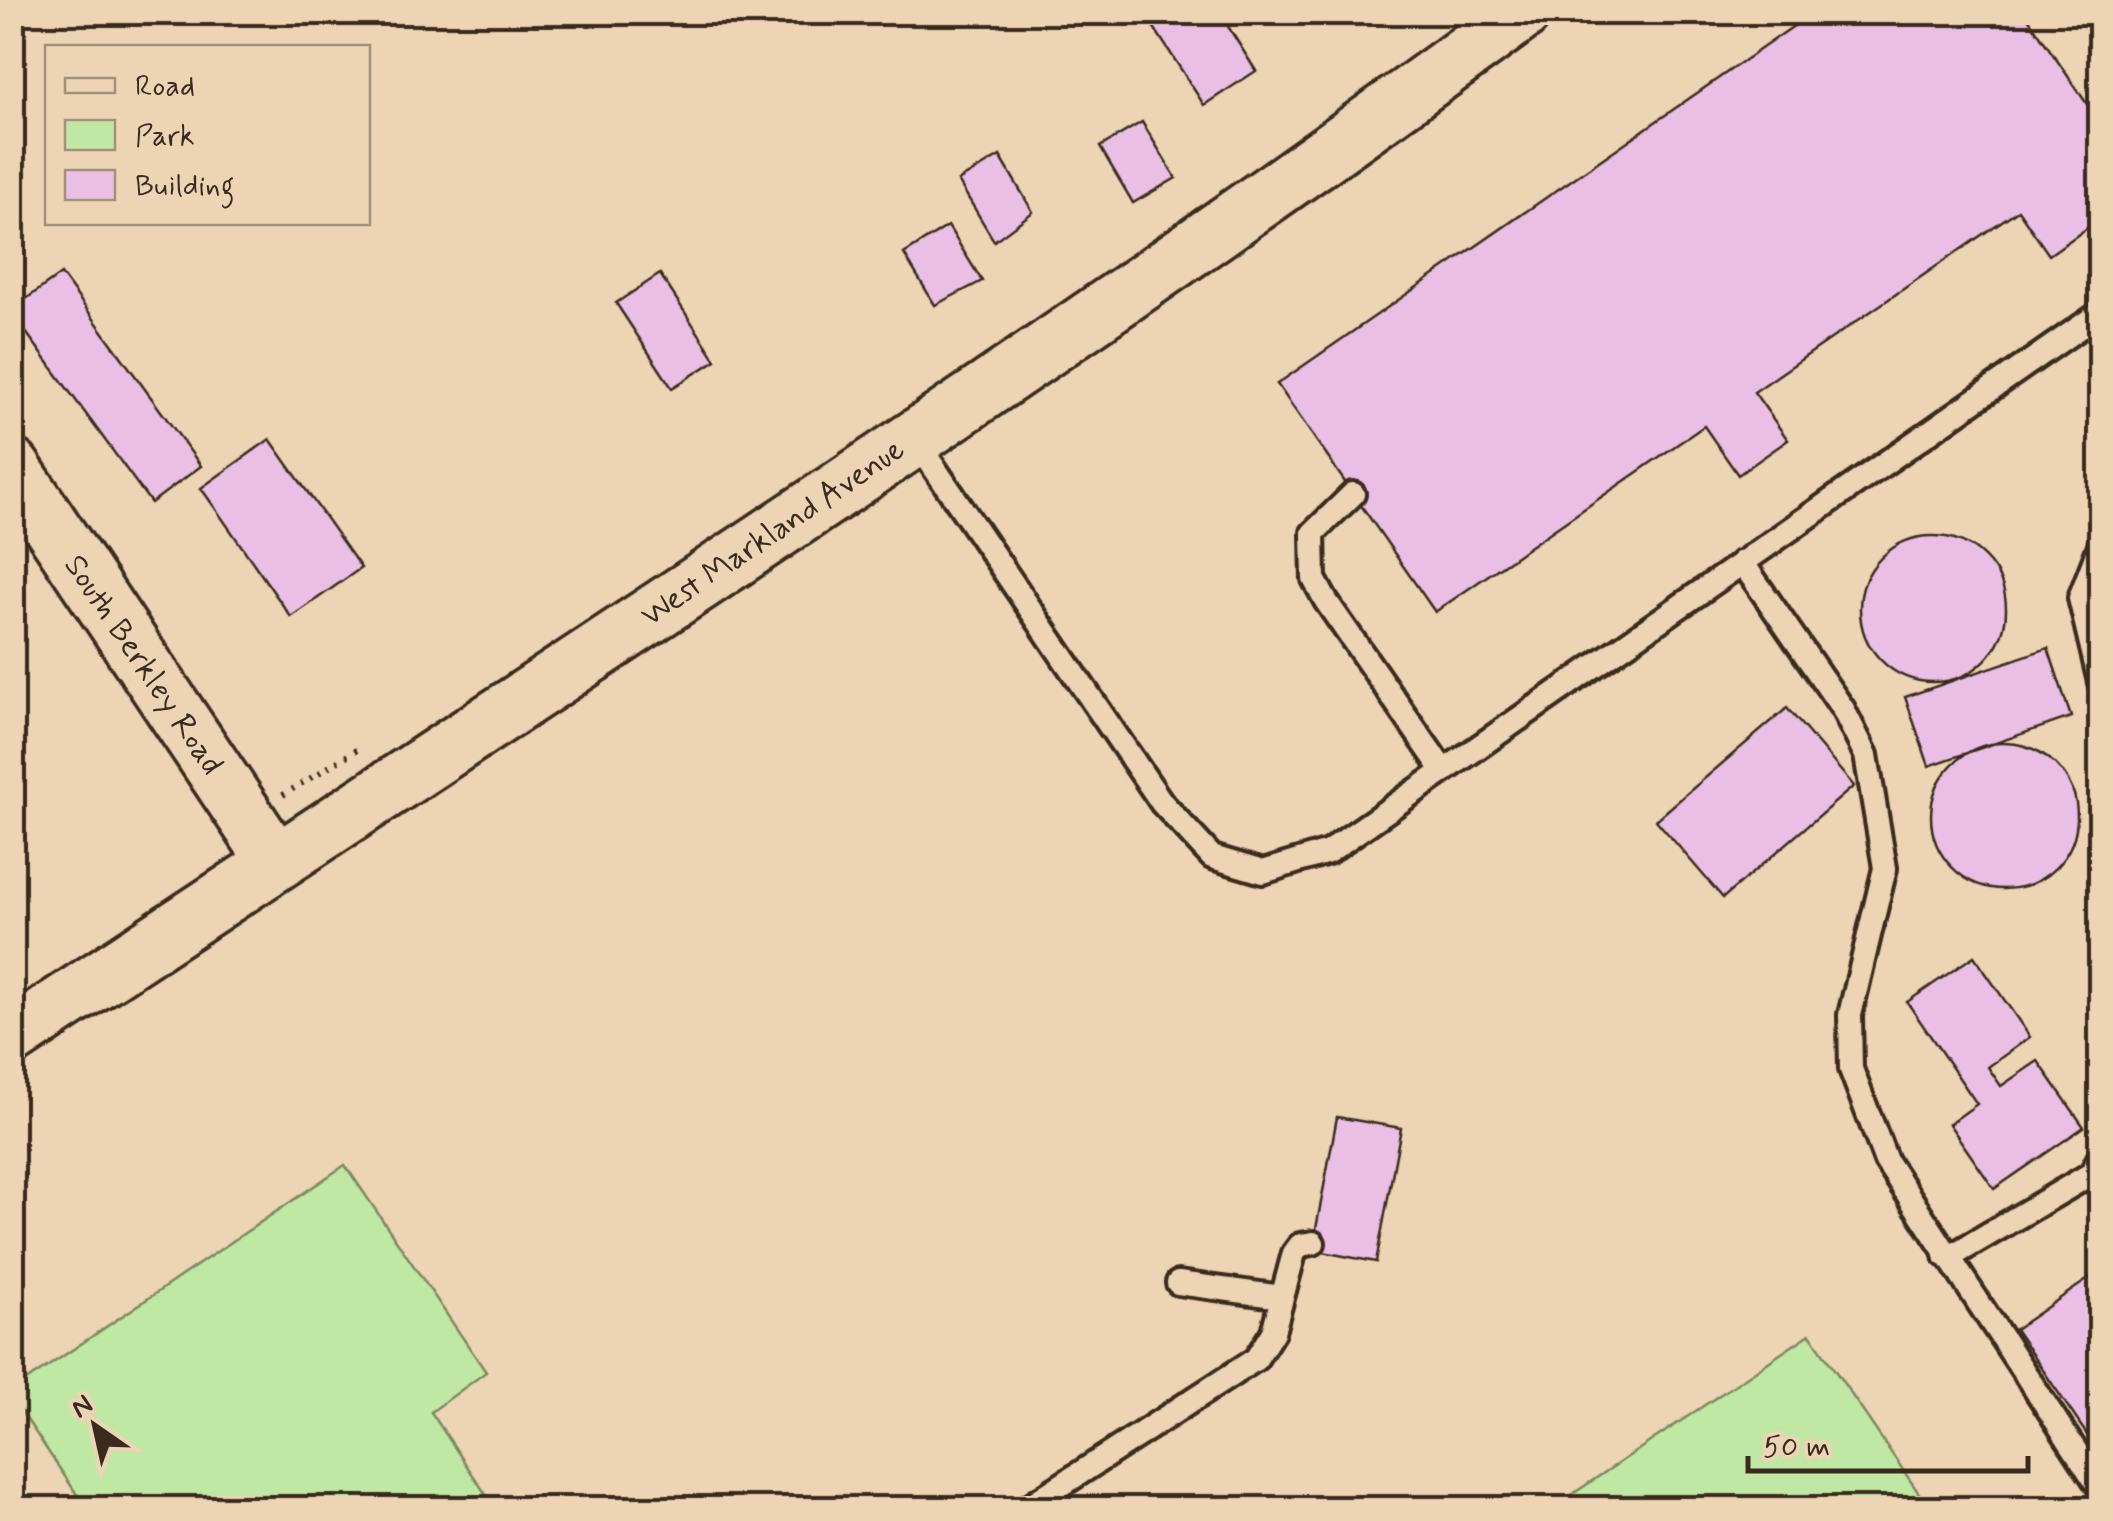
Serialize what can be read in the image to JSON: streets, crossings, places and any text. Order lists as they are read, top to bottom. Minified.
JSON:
{"streets":{"main road":["West Markland Avenue","South Berkley Road"]},"crossings":[["West Markland Avenue","South Berkley Road"]],"legend":["Road","Park","Building"],"scale_bar":"50 m","north":"top left"}
